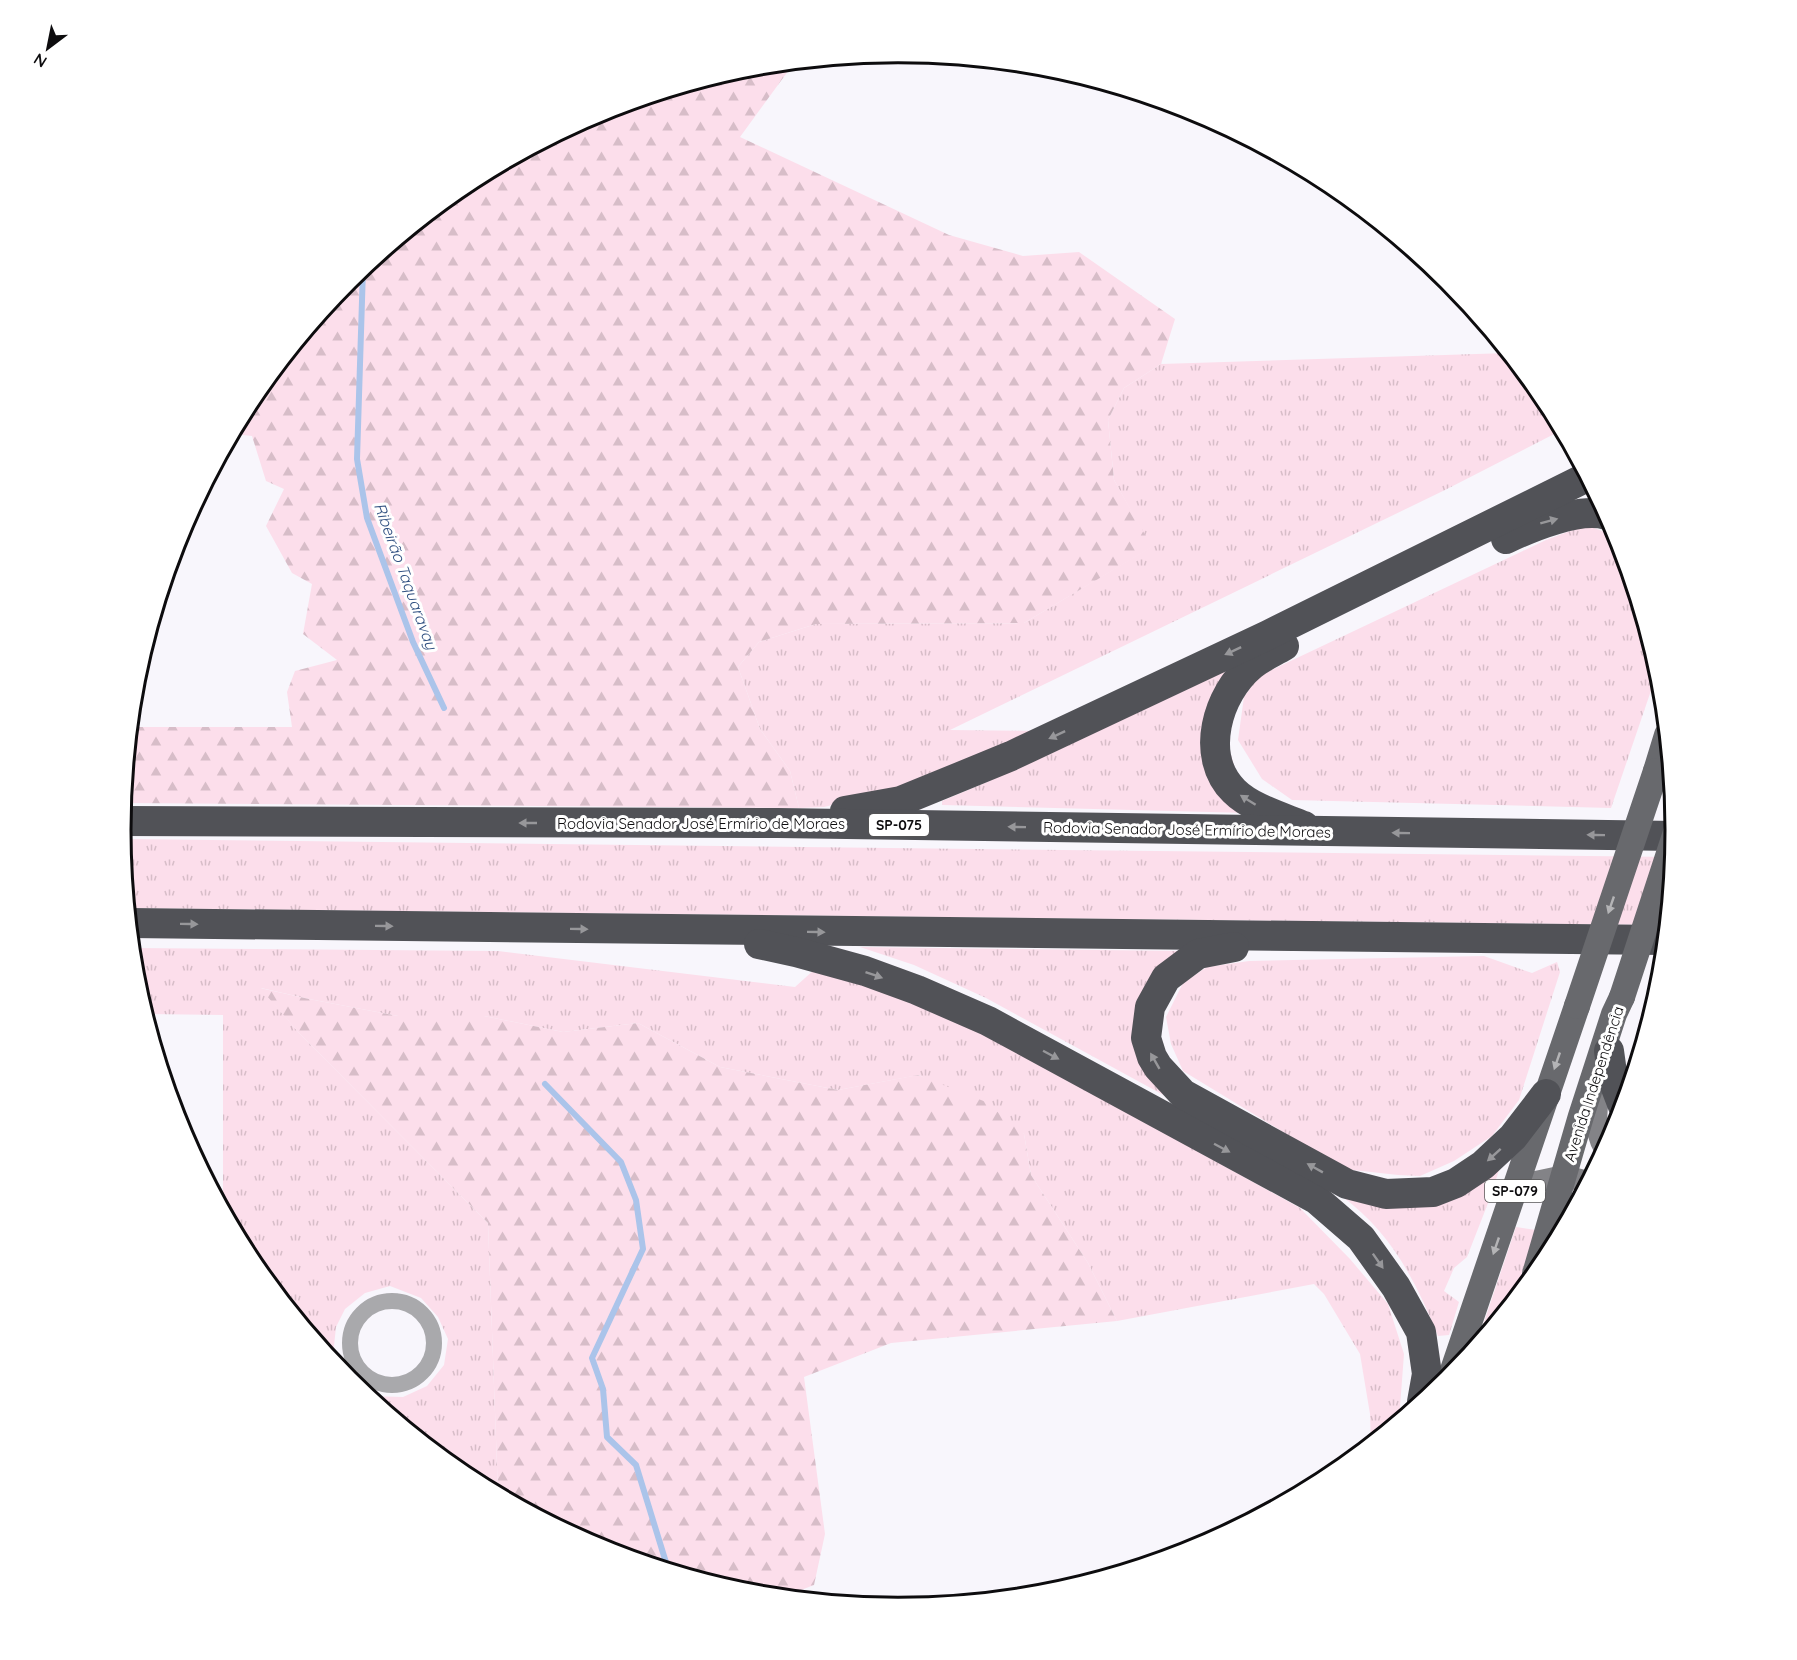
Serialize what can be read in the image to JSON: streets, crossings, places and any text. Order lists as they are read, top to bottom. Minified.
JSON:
{"streets":{"highway":["Rodovia Senador José Ermírio de Moraes","SP-075"],"main road":["Avenida Independência","SP-079"]},"crossings":[["Avenida Independência","SP-079"]],"water":["Ribeirão Taquaravay"],"north":"bottom left"}
